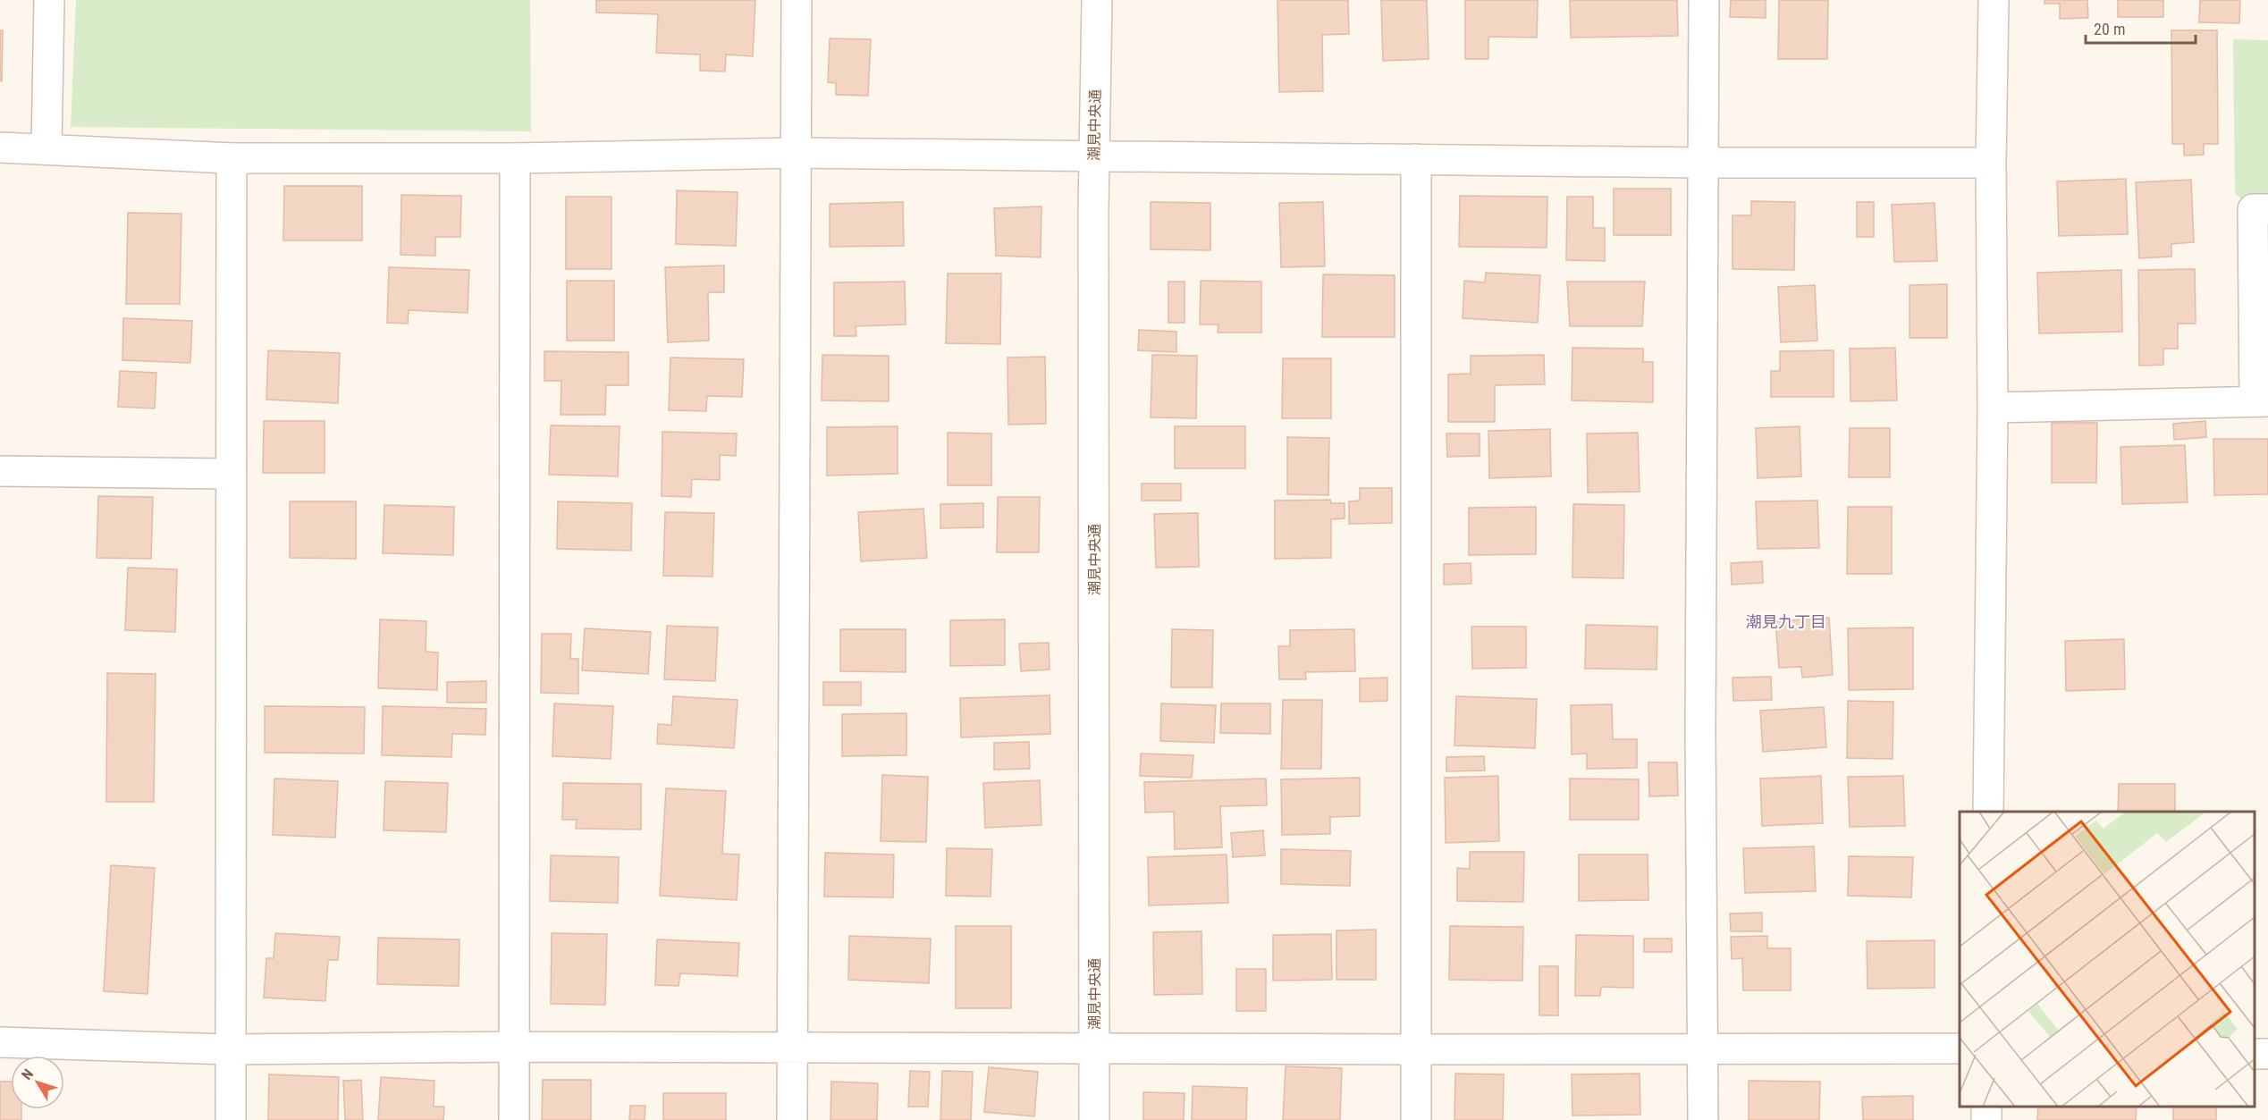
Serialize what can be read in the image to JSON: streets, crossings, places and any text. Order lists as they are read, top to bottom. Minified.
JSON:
{"streets":{"street":["潮見中央通"]},"districts":["潮見九丁目"],"scale_bar":"20 m","north":"top left"}
